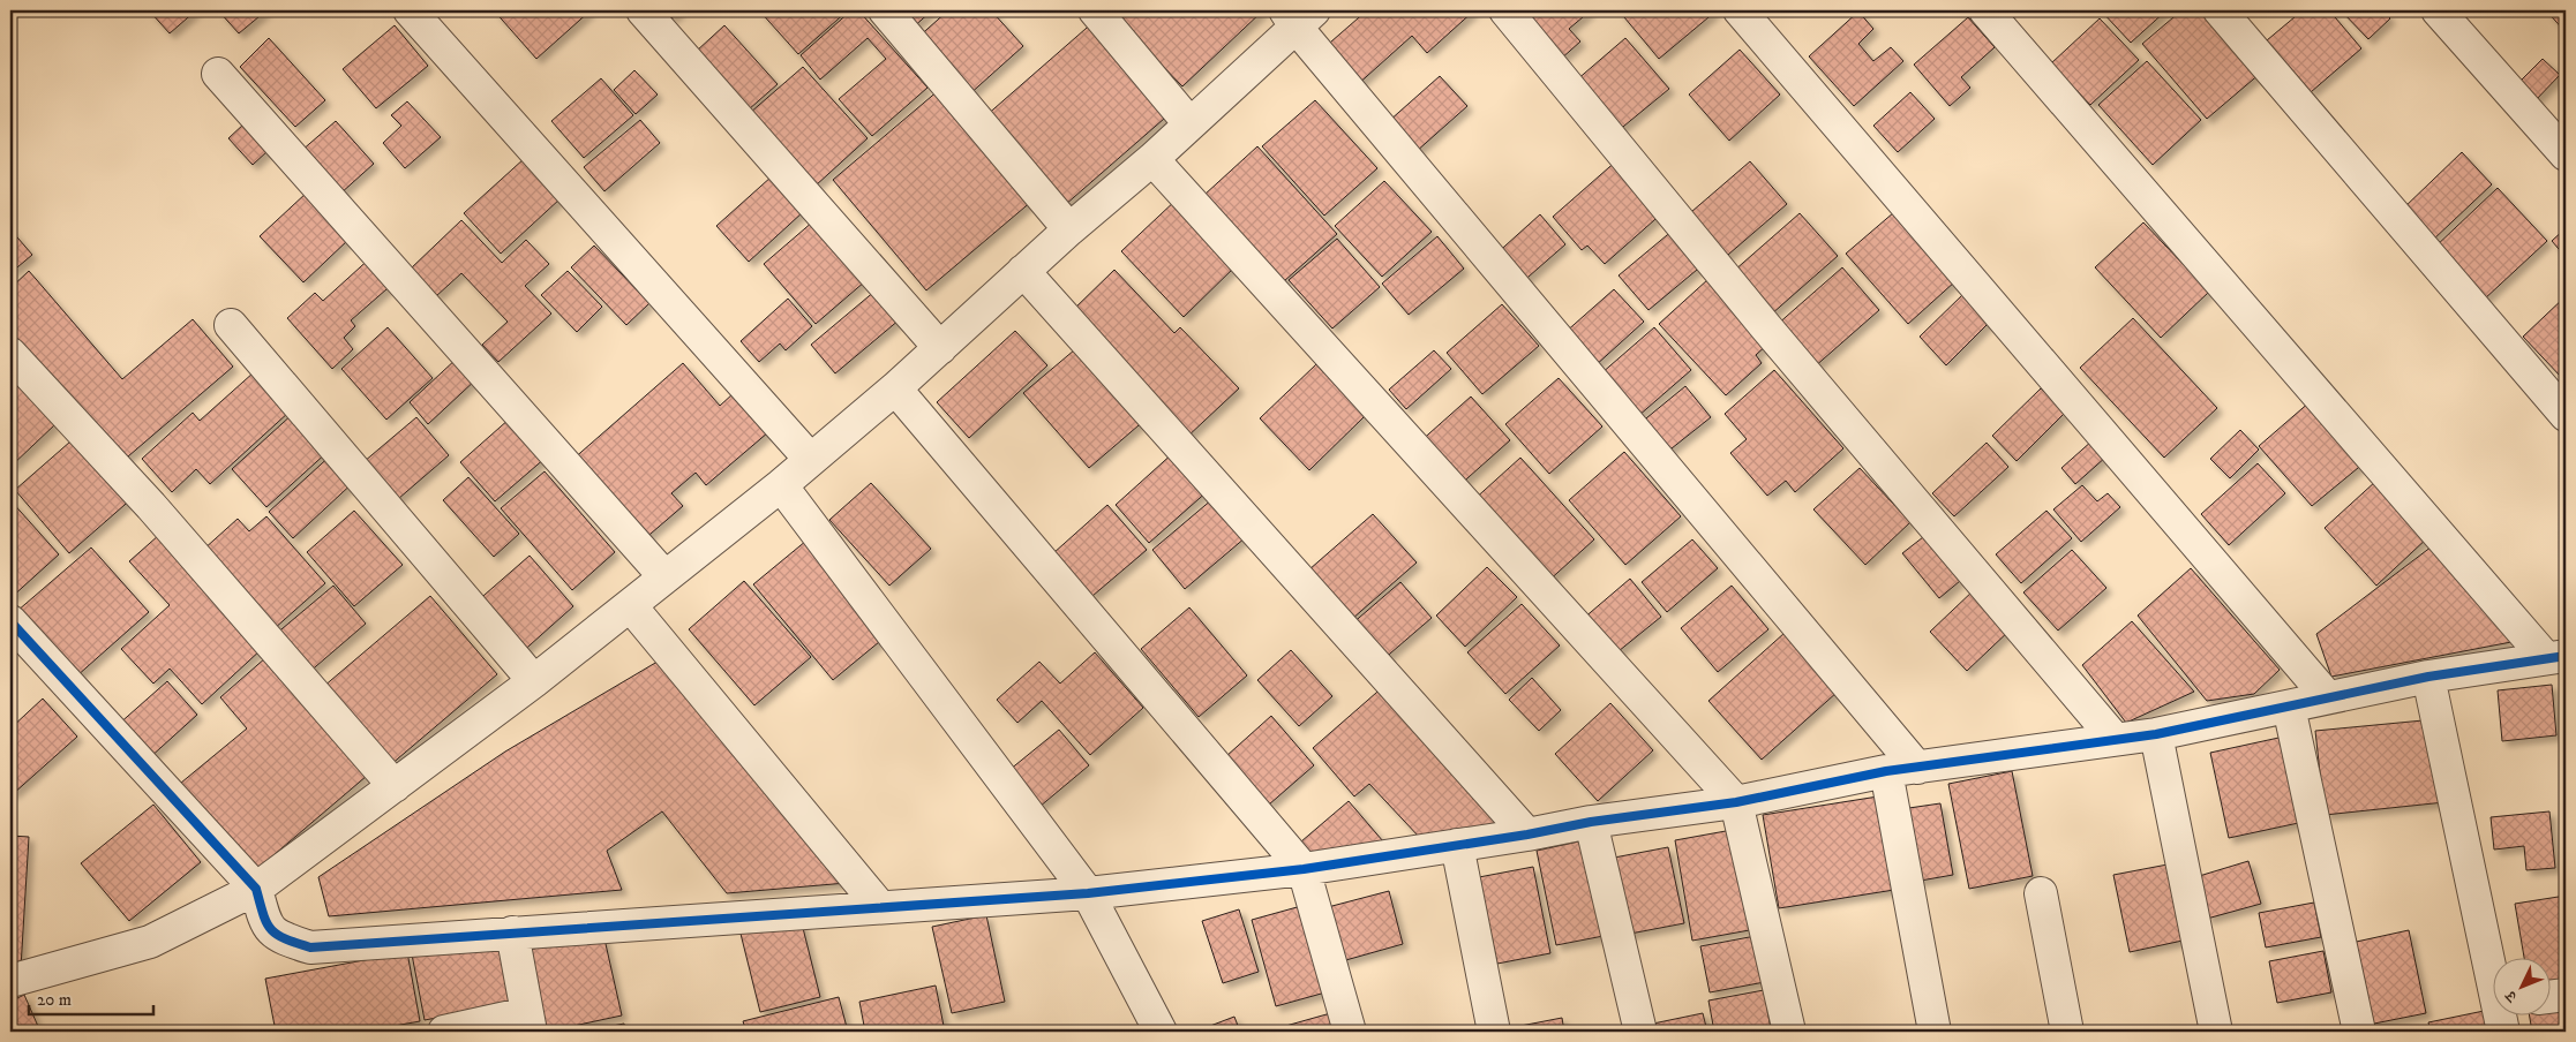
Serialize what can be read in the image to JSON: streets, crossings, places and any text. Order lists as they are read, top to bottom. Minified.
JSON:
{"scale_bar":"20 m","north":"bottom left"}
